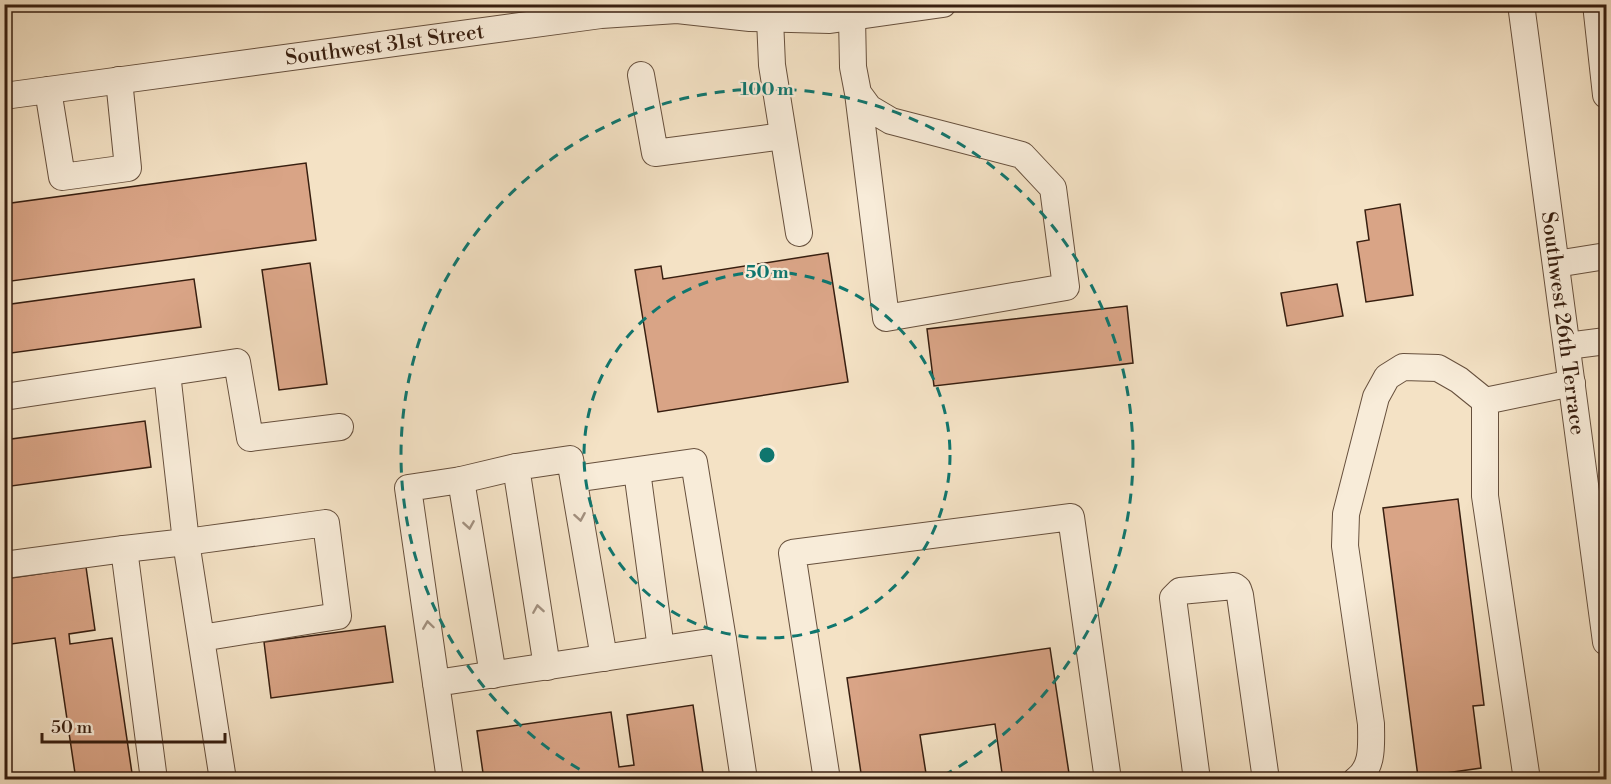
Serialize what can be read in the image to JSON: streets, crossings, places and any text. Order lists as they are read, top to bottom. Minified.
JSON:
{"streets":{"street":["Southwest 31st Street","Southwest 26th Terrace"]},"scale_bar":"50 m","rings":["100 m","50 m"]}
